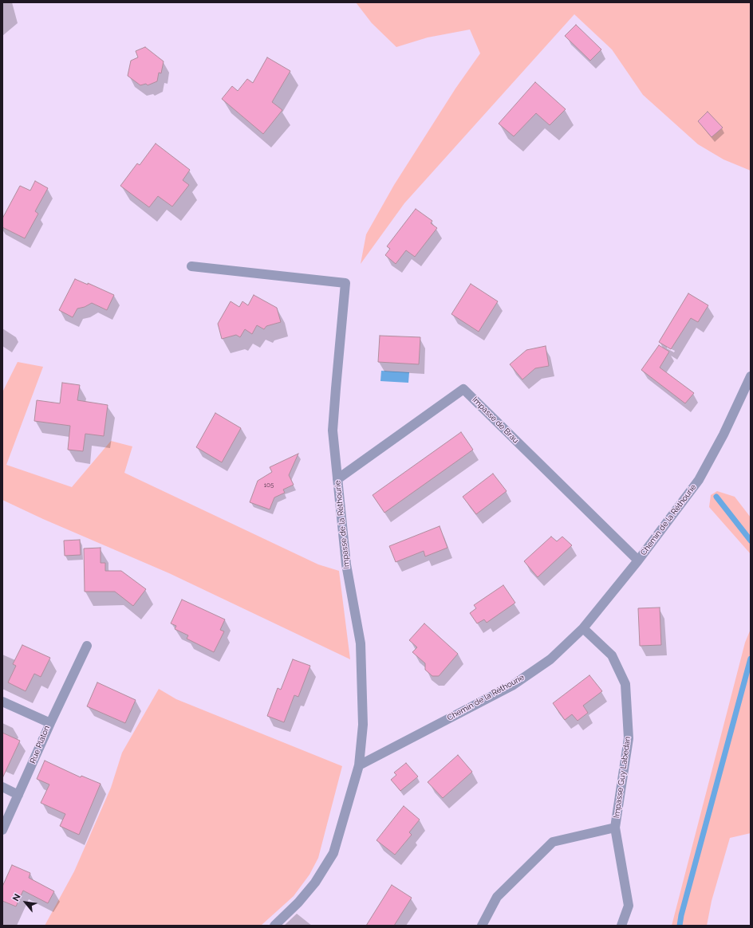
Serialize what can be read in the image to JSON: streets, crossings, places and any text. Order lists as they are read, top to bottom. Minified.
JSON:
{"streets":{"street":["Impasse de Brau","Chemin de la Réthourie","Impasse de la Réthourie","Rue Platon","Impasse Guy Labedan"]},"crossings":[["Impasse de Brau","Chemin de la Réthourie"],["Impasse de Brau","Impasse de la Réthourie"],["Chemin de la Réthourie","Impasse de la Réthourie"],["Chemin de la Réthourie","Impasse Guy Labedan"]],"house_numbers":["105"],"north":"top left"}
